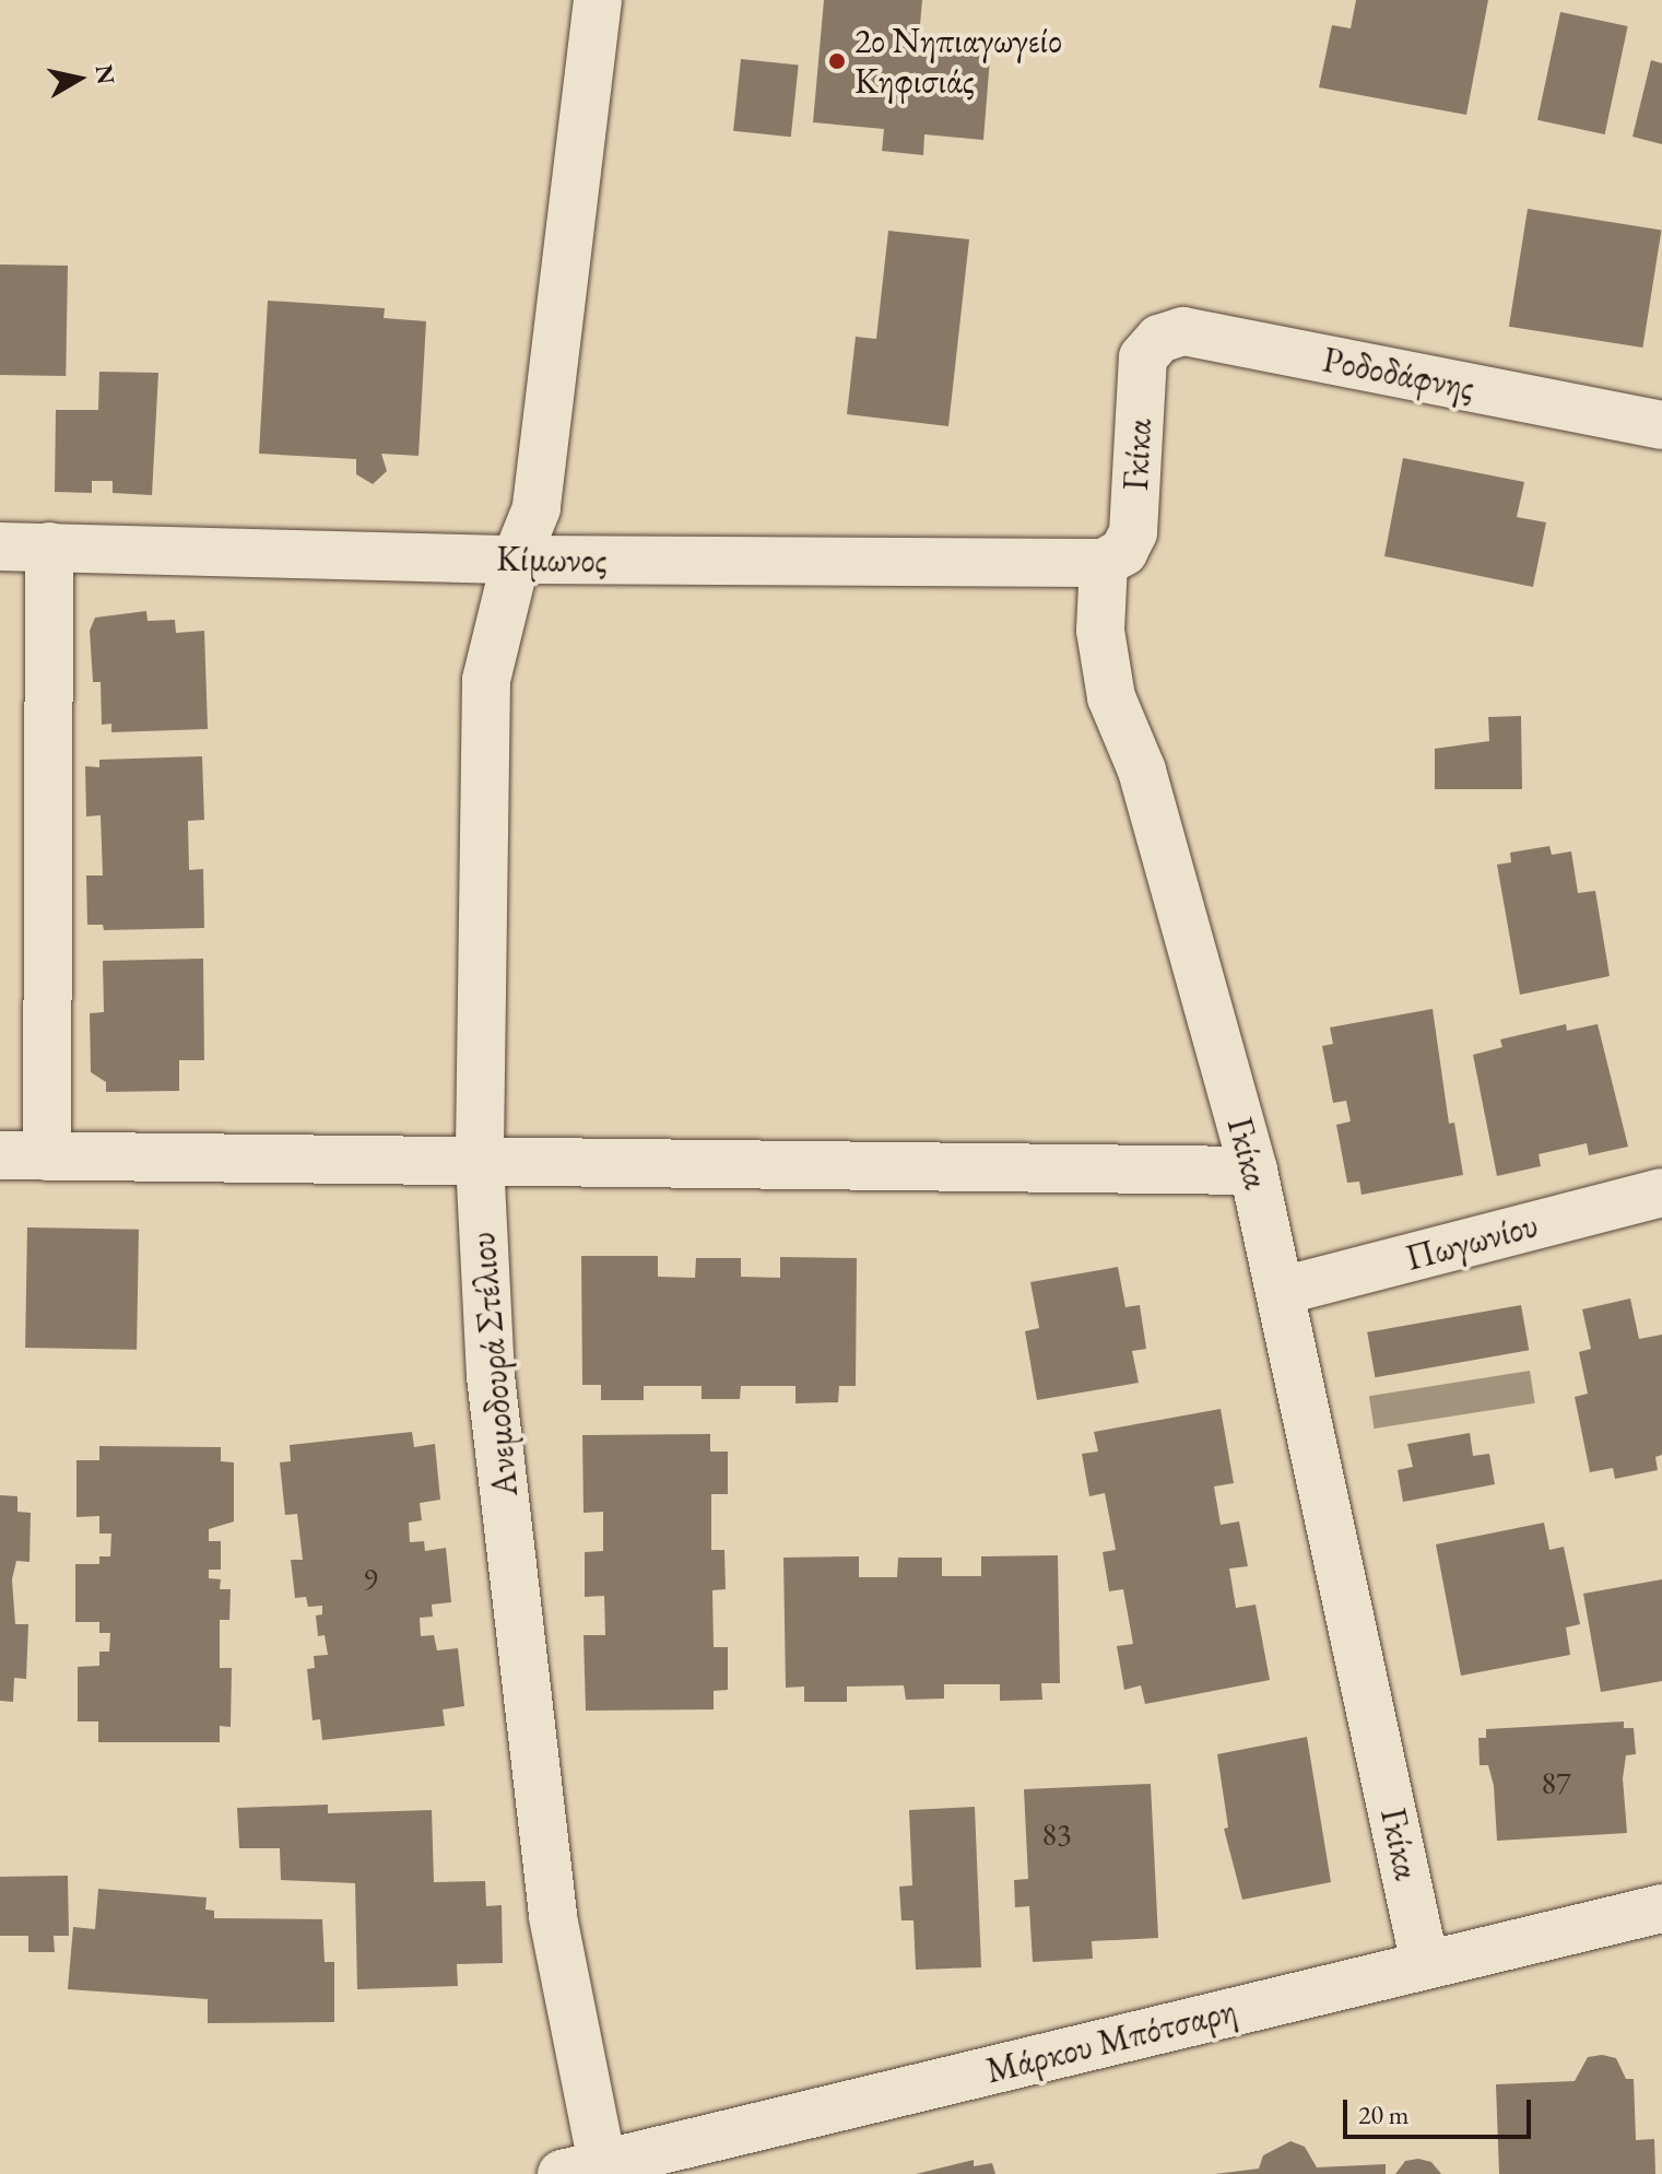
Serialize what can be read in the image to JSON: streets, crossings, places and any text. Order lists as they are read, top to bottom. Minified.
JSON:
{"streets":{"street":["Ροδοδάφνης","Γκίκα","Κίμωνος","Πωγωνίου","Ανεμοδουρά Στέλιου","Μάρκου Μπότσαρη"]},"crossings":[["Ροδοδάφνης","Γκίκα"],["Γκίκα","Κίμωνος"],["Γκίκα","Πωγωνίου"],["Γκίκα","Μάρκου Μπότσαρη"],["Κίμωνος","Ανεμοδουρά Στέλιου"],["Ανεμοδουρά Στέλιου","Μάρκου Μπότσαρη"]],"places":["2ο Νηπιαγωγείο Κηφισιάς"],"house_numbers":["9","87","83"],"scale_bar":"20 m","north":"right"}
